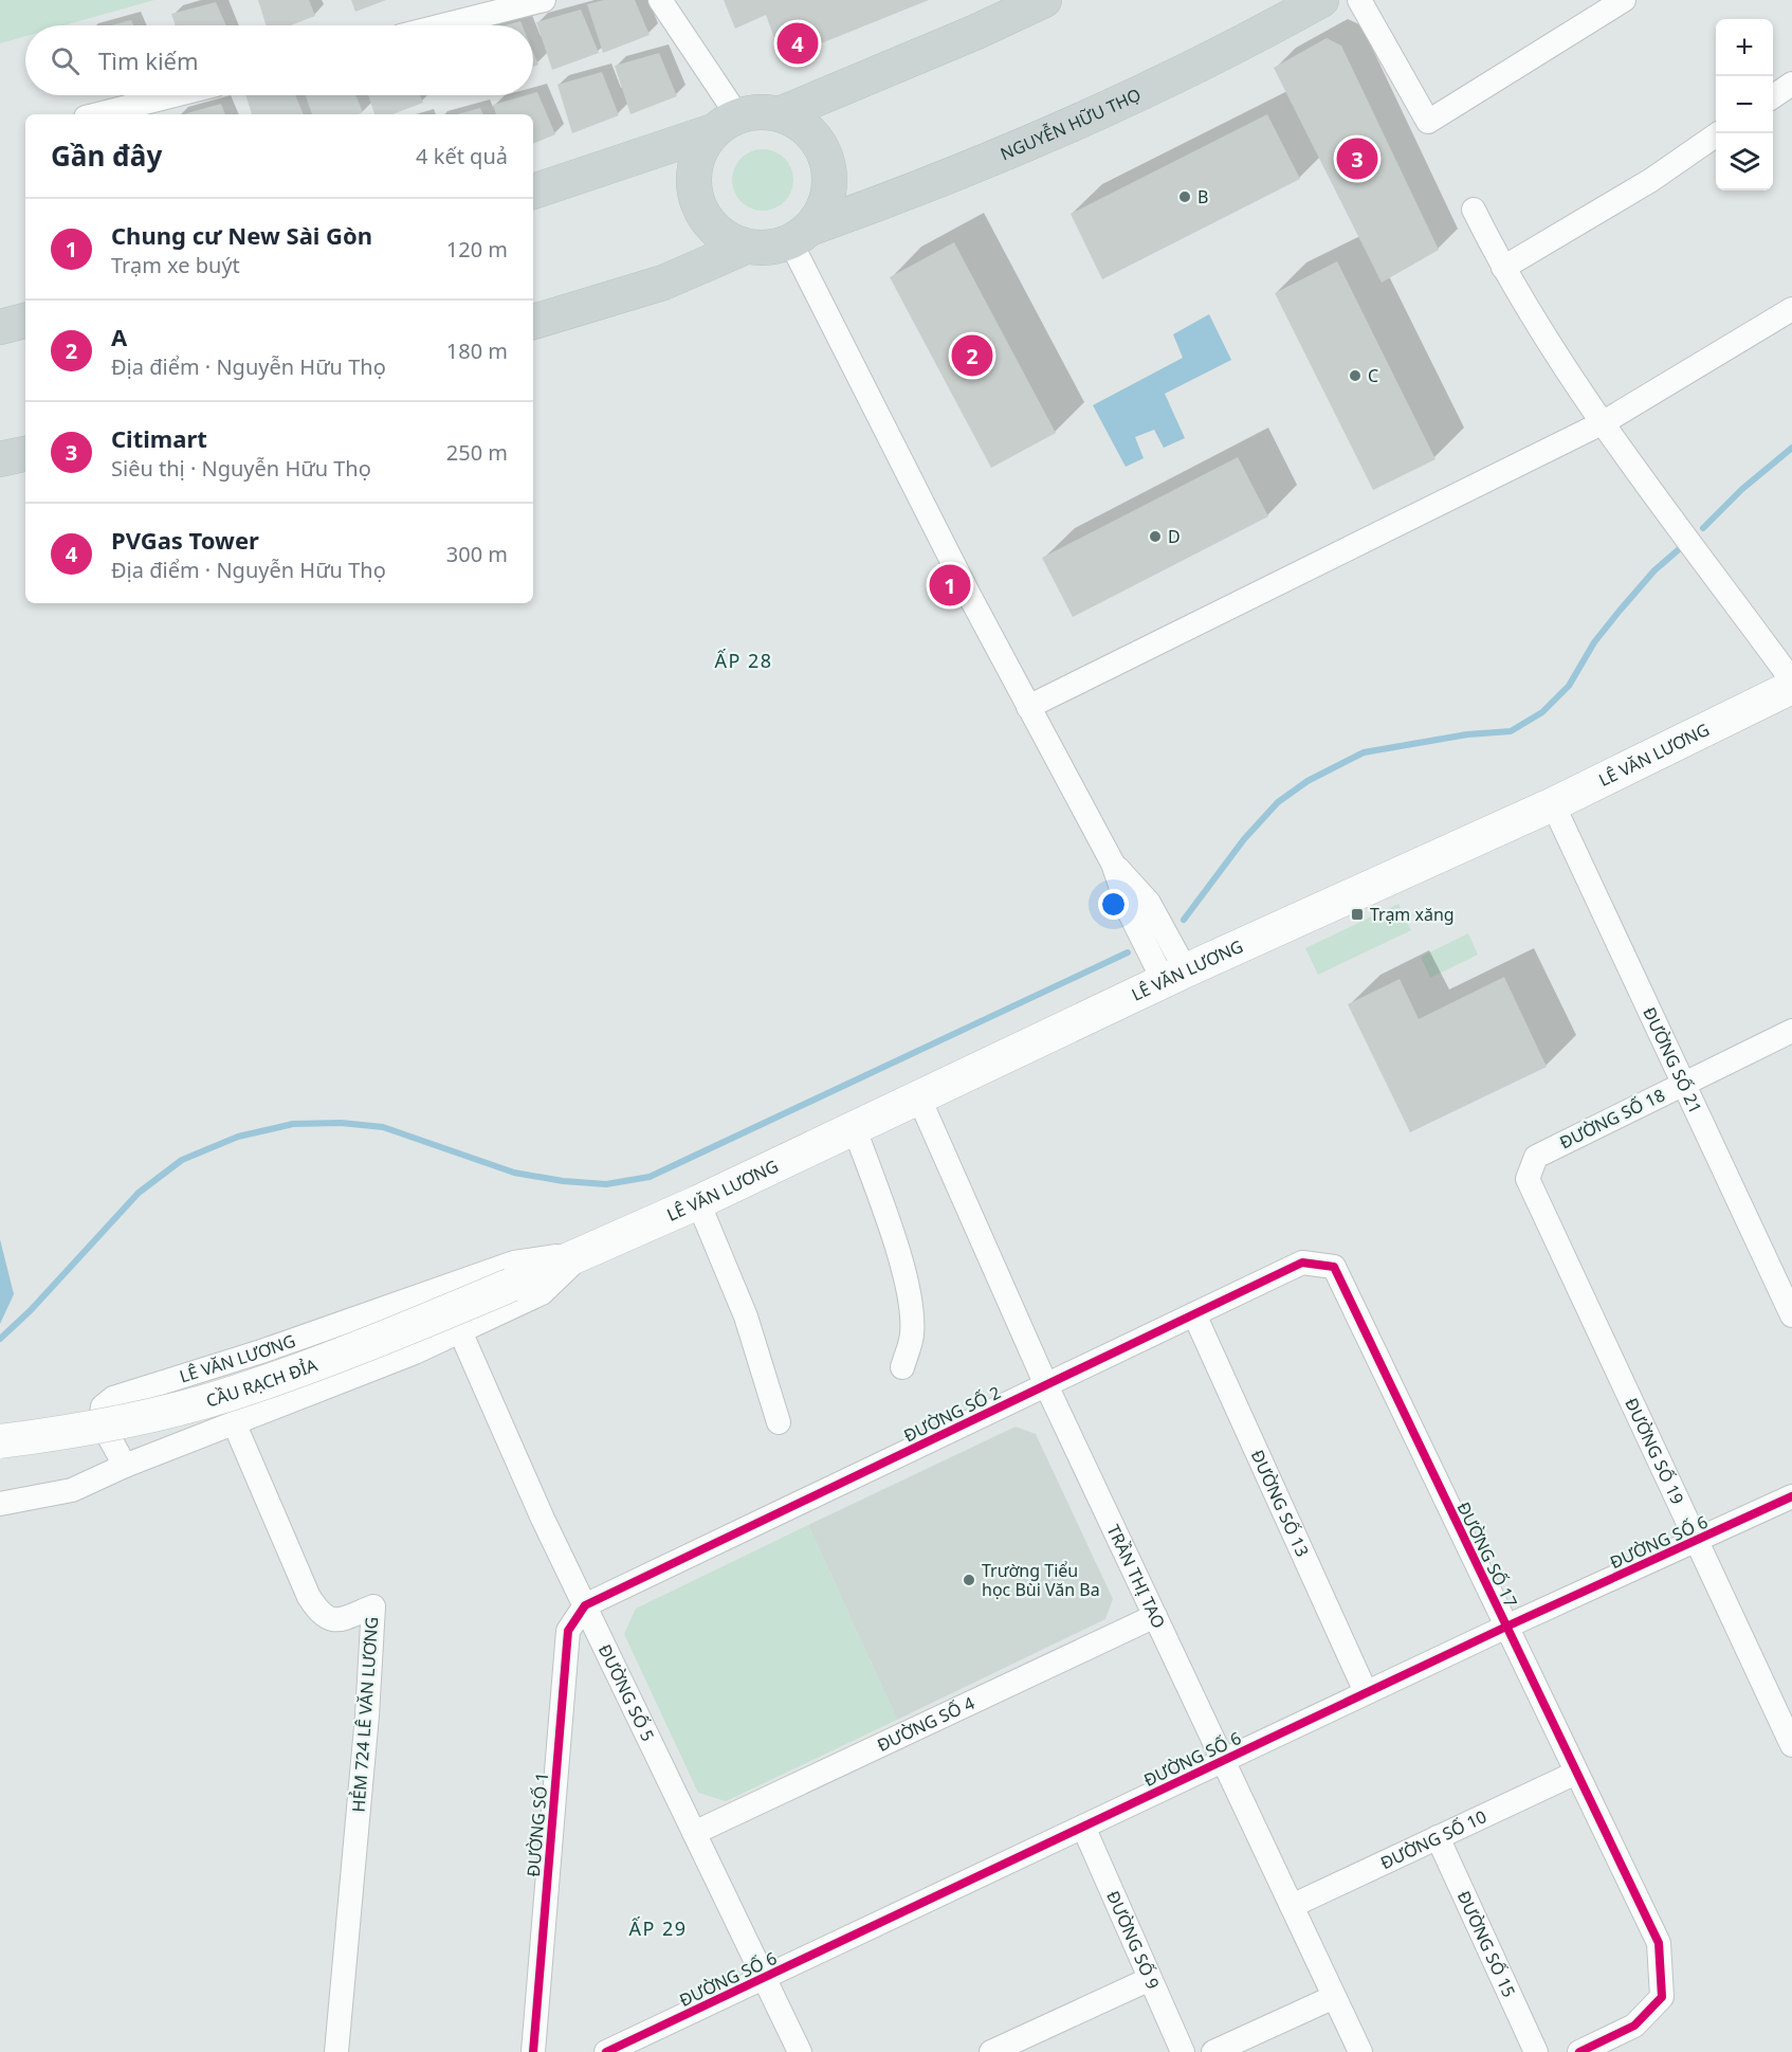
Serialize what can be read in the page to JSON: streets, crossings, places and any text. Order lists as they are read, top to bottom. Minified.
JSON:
{"streets":{"main road":["NGUYỄN HỮU THỌ","LÊ VĂN LƯƠNG","CẦU RẠCH ĐỈA"],"street":["ĐƯỜNG SỐ 21","ĐƯỜNG SỐ 18","ĐƯỜNG SỐ 2","ĐƯỜNG SỐ 19","ĐƯỜNG SỐ 13","ĐƯỜNG SỐ 6","ĐƯỜNG SỐ 17","TRẦN THỊ TAO","ĐƯỜNG SỐ 5","HẺM 724 LÊ VĂN LƯƠNG","ĐƯỜNG SỐ 4","ĐƯỜNG SỐ 1","ĐƯỜNG SỐ 10","ĐƯỜNG SỐ 9","ĐƯỜNG SỐ 15"]},"crossings":[["LÊ VĂN LƯƠNG","ĐƯỜNG SỐ 21"],["LÊ VĂN LƯƠNG","CẦU RẠCH ĐỈA"],["LÊ VĂN LƯƠNG","TRẦN THỊ TAO"],["LÊ VĂN LƯƠNG","ĐƯỜNG SỐ 5"],["LÊ VĂN LƯƠNG","HẺM 724 LÊ VĂN LƯƠNG"],["ĐƯỜNG SỐ 21","ĐƯỜNG SỐ 18"],["ĐƯỜNG SỐ 18","ĐƯỜNG SỐ 19"],["ĐƯỜNG SỐ 2","ĐƯỜNG SỐ 13"],["ĐƯỜNG SỐ 2","ĐƯỜNG SỐ 17"],["ĐƯỜNG SỐ 2","TRẦN THỊ TAO"],["ĐƯỜNG SỐ 2","ĐƯỜNG SỐ 5"],["ĐƯỜNG SỐ 2","ĐƯỜNG SỐ 1"],["ĐƯỜNG SỐ 19","ĐƯỜNG SỐ 6"],["ĐƯỜNG SỐ 13","ĐƯỜNG SỐ 6"],["ĐƯỜNG SỐ 6","ĐƯỜNG SỐ 17"],["ĐƯỜNG SỐ 6","TRẦN THỊ TAO"],["ĐƯỜNG SỐ 6","ĐƯỜNG SỐ 5"],["ĐƯỜNG SỐ 6","ĐƯỜNG SỐ 9"],["ĐƯỜNG SỐ 17","ĐƯỜNG SỐ 10"],["TRẦN THỊ TAO","ĐƯỜNG SỐ 4"],["TRẦN THỊ TAO","ĐƯỜNG SỐ 10"],["ĐƯỜNG SỐ 5","ĐƯỜNG SỐ 4"],["ĐƯỜNG SỐ 5","ĐƯỜNG SỐ 1"],["ĐƯỜNG SỐ 10","ĐƯỜNG SỐ 15"]],"districts":["ẤP 28","ẤP 29"],"places":{"other":["B","C","D","Trường Tiểu học Bùi Văn Ba"],"transit":["Trạm xăng"]},"page":{"map_buttons":["+","−"],"pins":["4","3","2","1"],"search":"Tìm kiếm","heading":["Gần đây","4 kết quả"],"list":[{"mark":"1","name":"Chung cư New Sài Gòn","note":"Trạm xe buýt","value":"120 m"},{"mark":"2","name":"A","note":"Địa điểm · Nguyễn Hữu Thọ","value":"180 m"},{"mark":"3","name":"Citimart","note":"Siêu thị · Nguyễn Hữu Thọ","value":"250 m"},{"mark":"4","name":"PVGas Tower","note":"Địa điểm · Nguyễn Hữu Thọ","value":"300 m"}]}}
